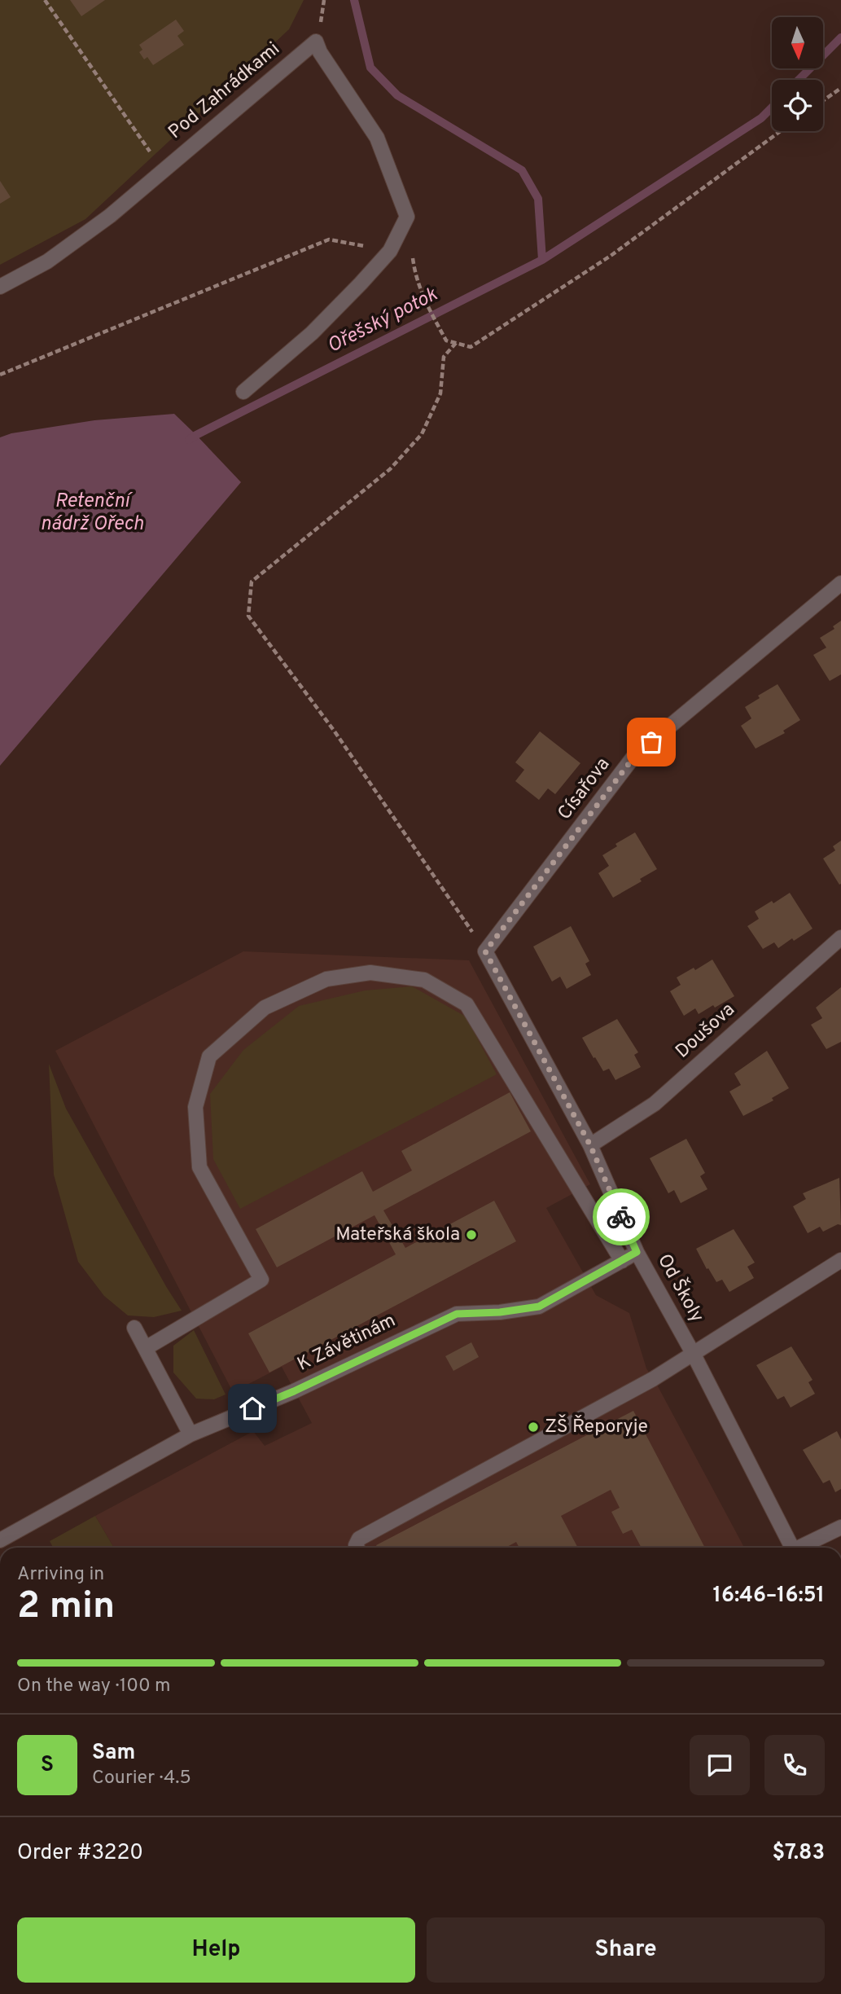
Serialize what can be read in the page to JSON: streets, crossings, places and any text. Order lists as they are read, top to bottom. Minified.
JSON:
{"streets":{"street":["Pod Zahrádkami","Císařova","Doušova","Od Školy","K Závětinám"]},"crossings":[["Císařova","Od Školy"],["Doušova","Od Školy"]],"water":["Ořešský potok","Retenční nádrž Ořech"],"places":["Mateřská škola","ZŠ Řeporyje"],"north":"bottom","page":{"heading":["2 min","Arriving in","16:46–16:51"],"panel":["Sam","Courier · 4.5","Order #3220","$7.83"],"bar":"On the way · 100 m","round":"S","buttons":["Help","Share"]}}
